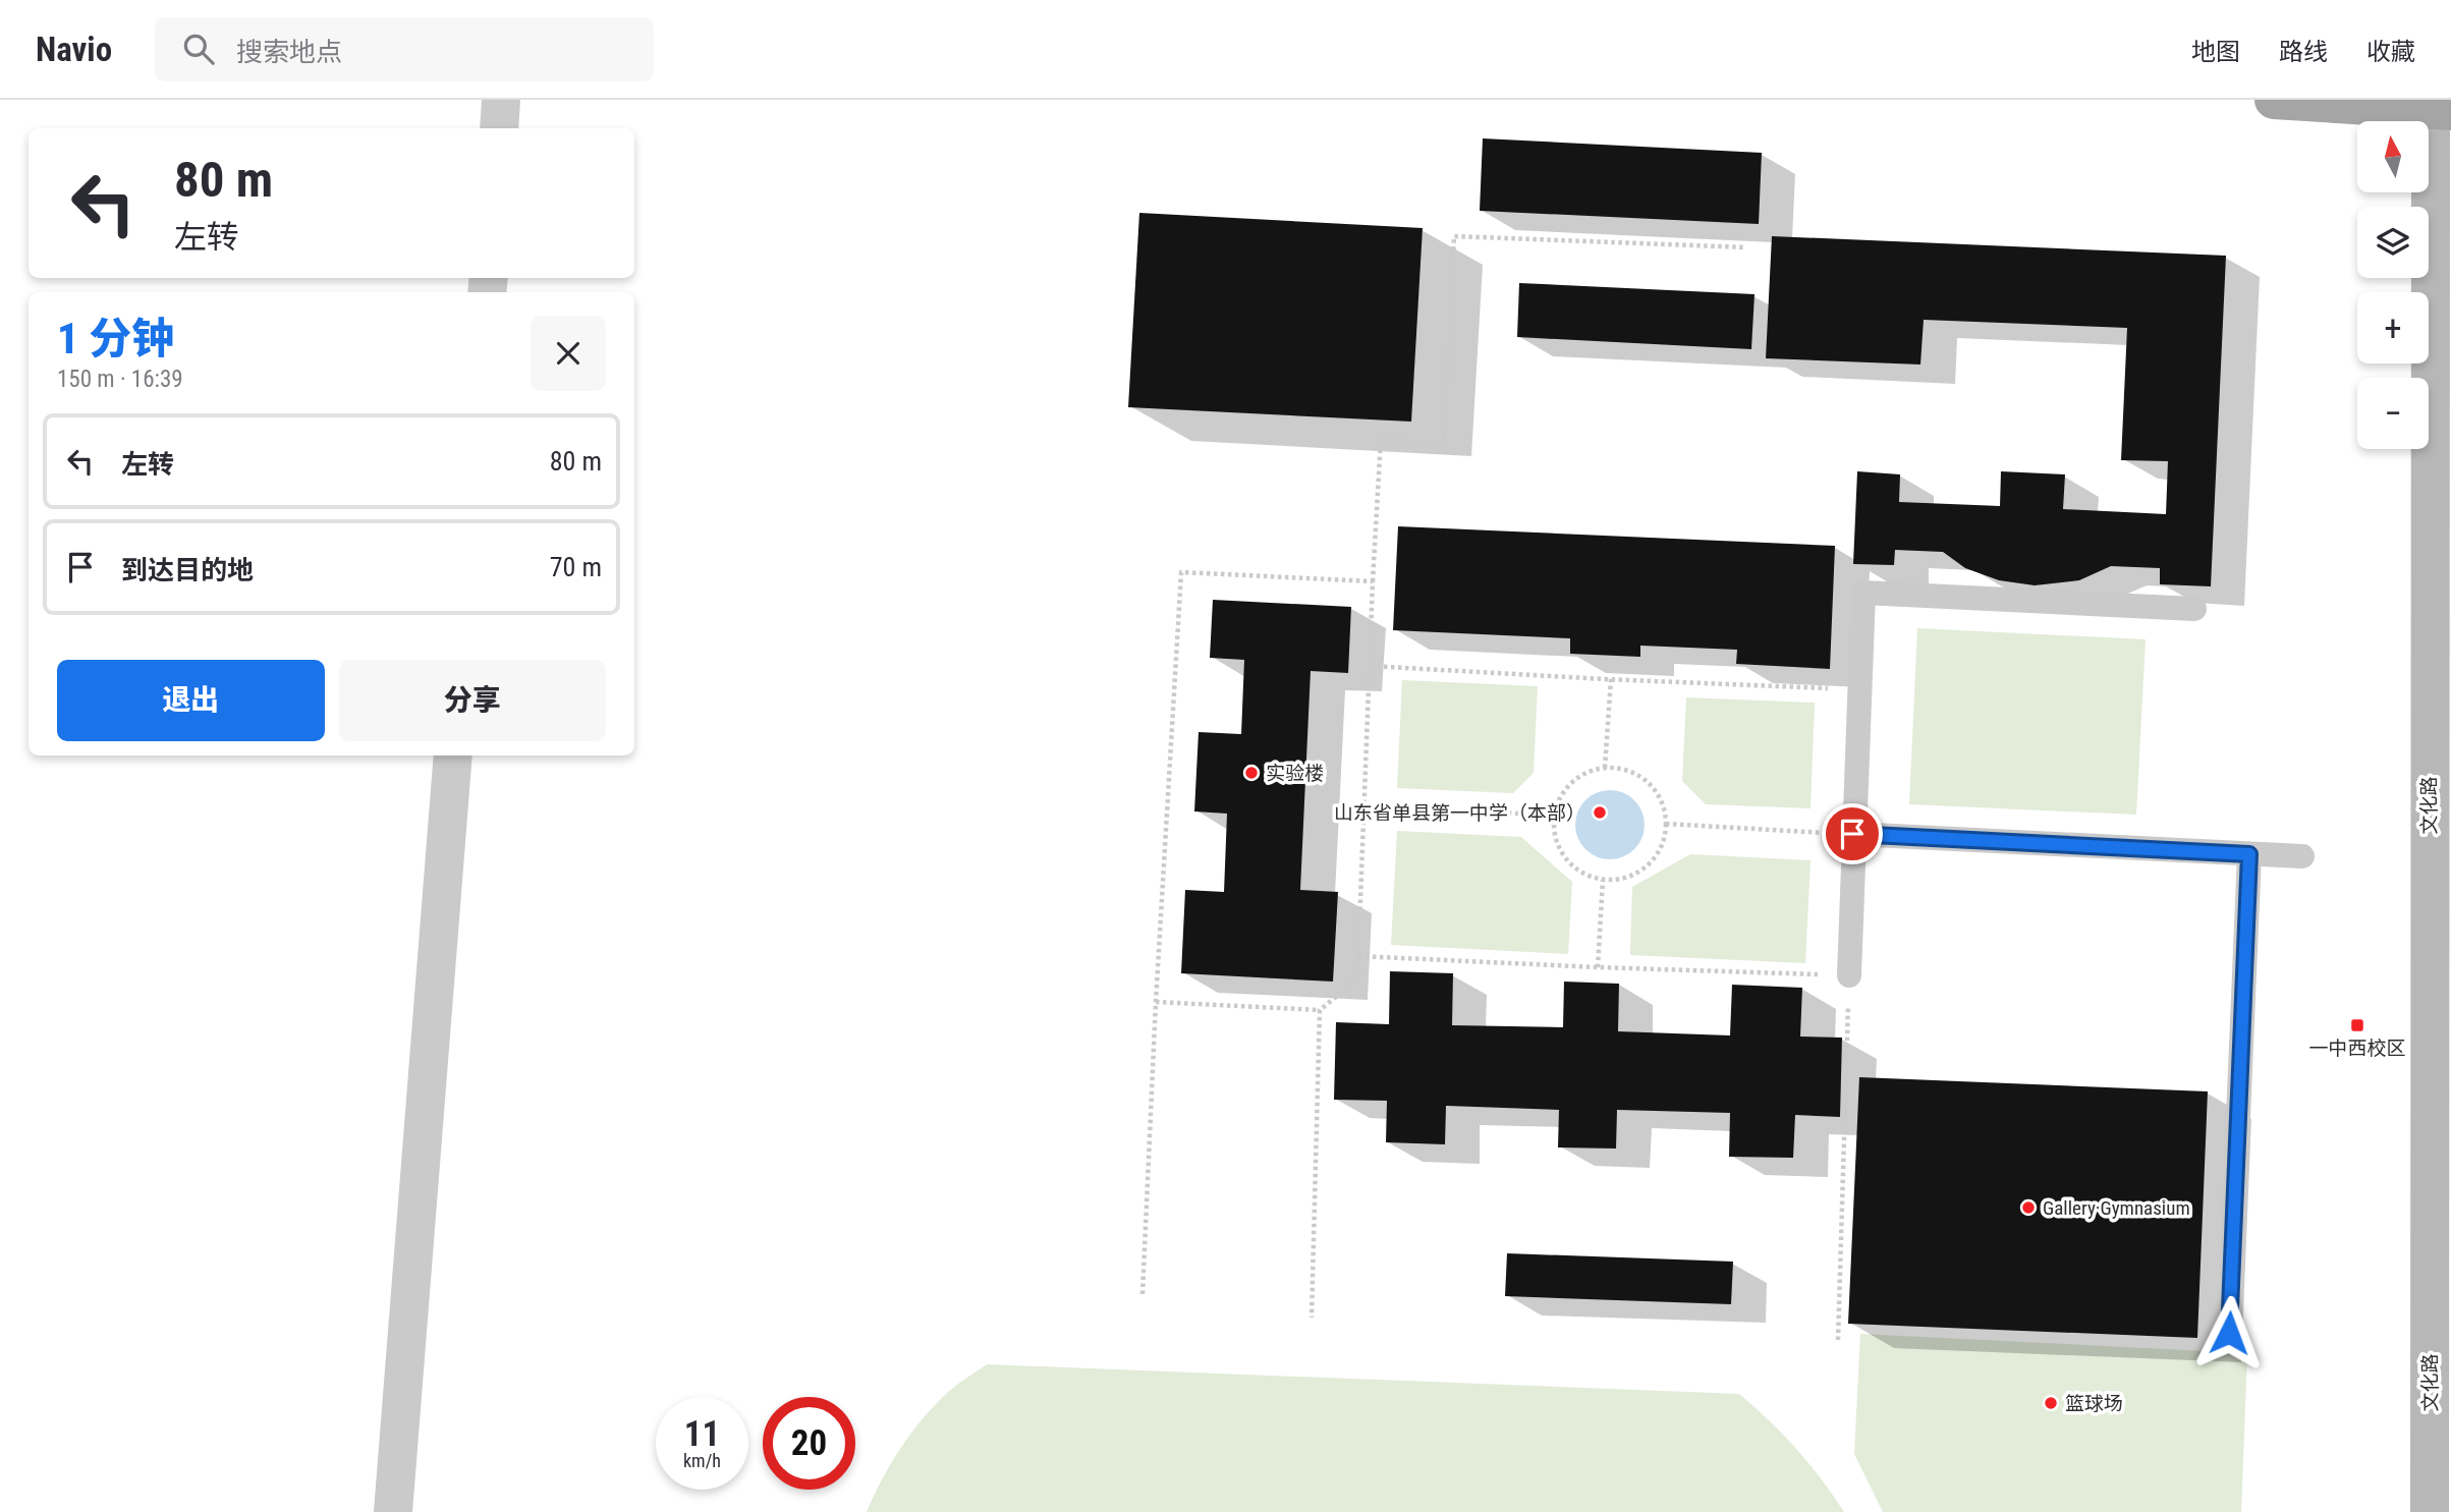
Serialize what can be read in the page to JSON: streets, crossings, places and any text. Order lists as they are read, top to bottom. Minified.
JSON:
{"streets":{"main road":["文化路"]},"places":{"other":["实验楼","山东省单县第一中学（本部）","Gallery·Gymnasium","篮球场"],"transit":["一中西校区"]},"north":"top","page":{"header":"Navio","search":"搜索地点","nav":["地图","路线","收藏"],"map_buttons":["+","−"],"turn":["80 m","左转"],"heading":["1 分钟","150 m · 16:39"],"list":[{"name":"左转","value":"80 m"},{"name":"到达目的地","value":"70 m"}],"buttons":["退出","分享"],"speed":"11 km/h","limit":"20"}}
